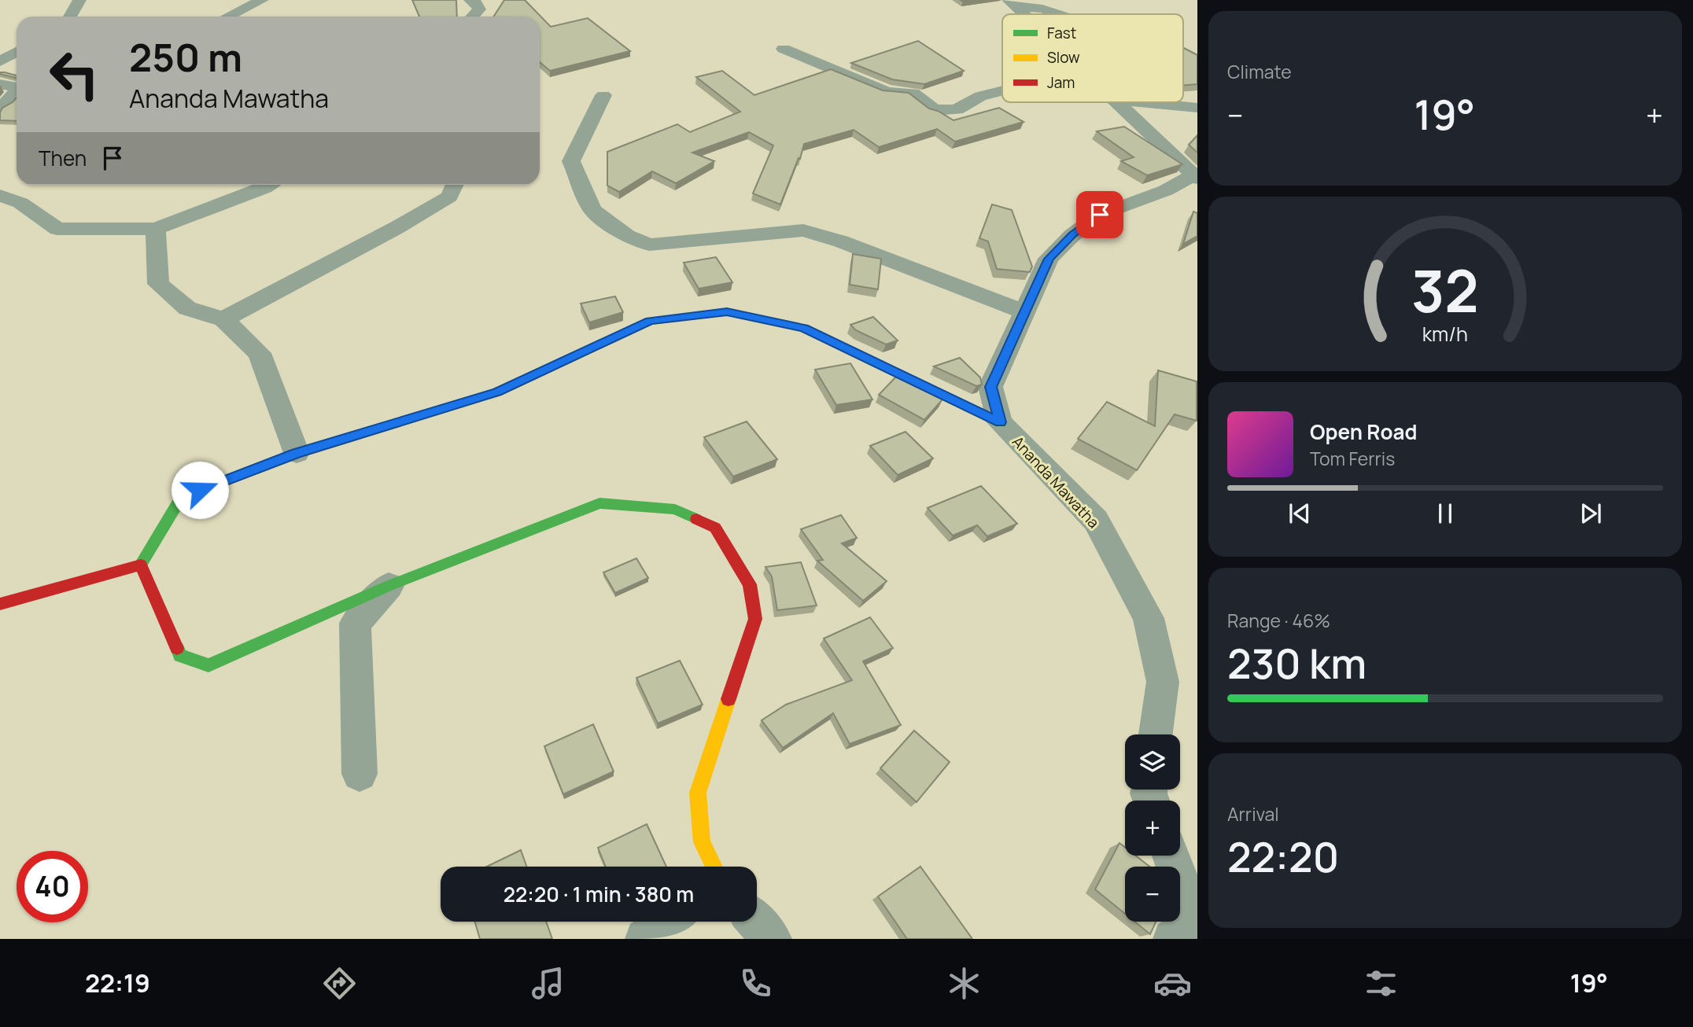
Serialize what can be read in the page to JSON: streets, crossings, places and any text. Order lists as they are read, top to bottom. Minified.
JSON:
{"streets":{"street":["Ananda Mawatha"]},"legend":["Fast","Slow","Jam"],"page":{"tile":["Climate",["Range · 46%","230 km"],["Arrival","22:20"]],"turn":["250 m","Ananda Mawatha"],"heat":["−","19°","+"],"then":"Then","song":["Open Road","Tom Ferris"],"map_buttons":["+","−"],"limit":"40","trip":"22:20 · 1 min · 380 m","tabs":["22:19","19°"],"gauge":["32","km/h"]}}
